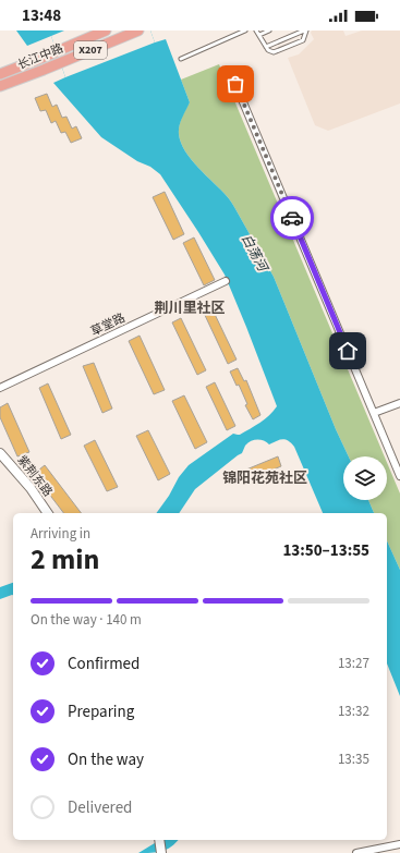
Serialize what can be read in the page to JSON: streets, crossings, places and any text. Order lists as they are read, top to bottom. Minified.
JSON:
{"streets":{"main road":["X207","长江中路"],"street":["草堂路","紫荆东路"]},"districts":["荆川里社区","锦阳花苑社区"],"water":["白荡河"],"page":{"status":"13:48","heading":["2 min","Arriving in","13:50–13:55"],"bar":"On the way · 140 m","list":[["Confirmed","13:27"],["Preparing","13:32"],["On the way","13:35"],"Delivered"]}}
